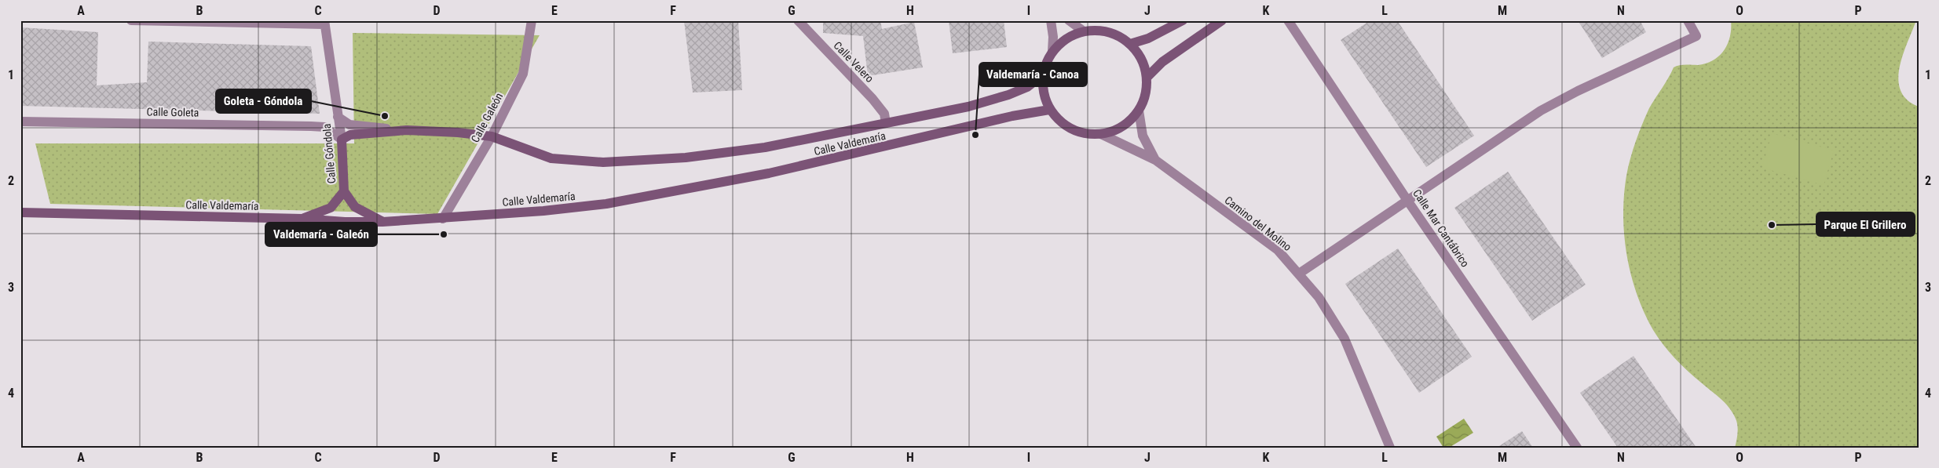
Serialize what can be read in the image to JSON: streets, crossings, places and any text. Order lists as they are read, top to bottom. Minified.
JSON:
{"streets":{"main road":["Calle Valdemaría","Calle Góndola"],"street":["Calle Velero","Calle Goleta","Calle Galeón","Camino del Molino","Calle Mar Cantábrico"]},"crossings":[["Calle Velero","Calle Valdemaría"],["Calle Galeón","Calle Valdemaría"],["Calle Valdemaría","Calle Góndola"],["Calle Valdemaría","Camino del Molino"]],"places":["Goleta - Góndola","Valdemaría - Canoa","Parque El Grillero","Valdemaría - Galeón"],"grid":{"columns":["A","B","C","D","E","F","G","H","I","J","K","L","M","N","O","P"],"rows":["1","2","3","4"]}}
